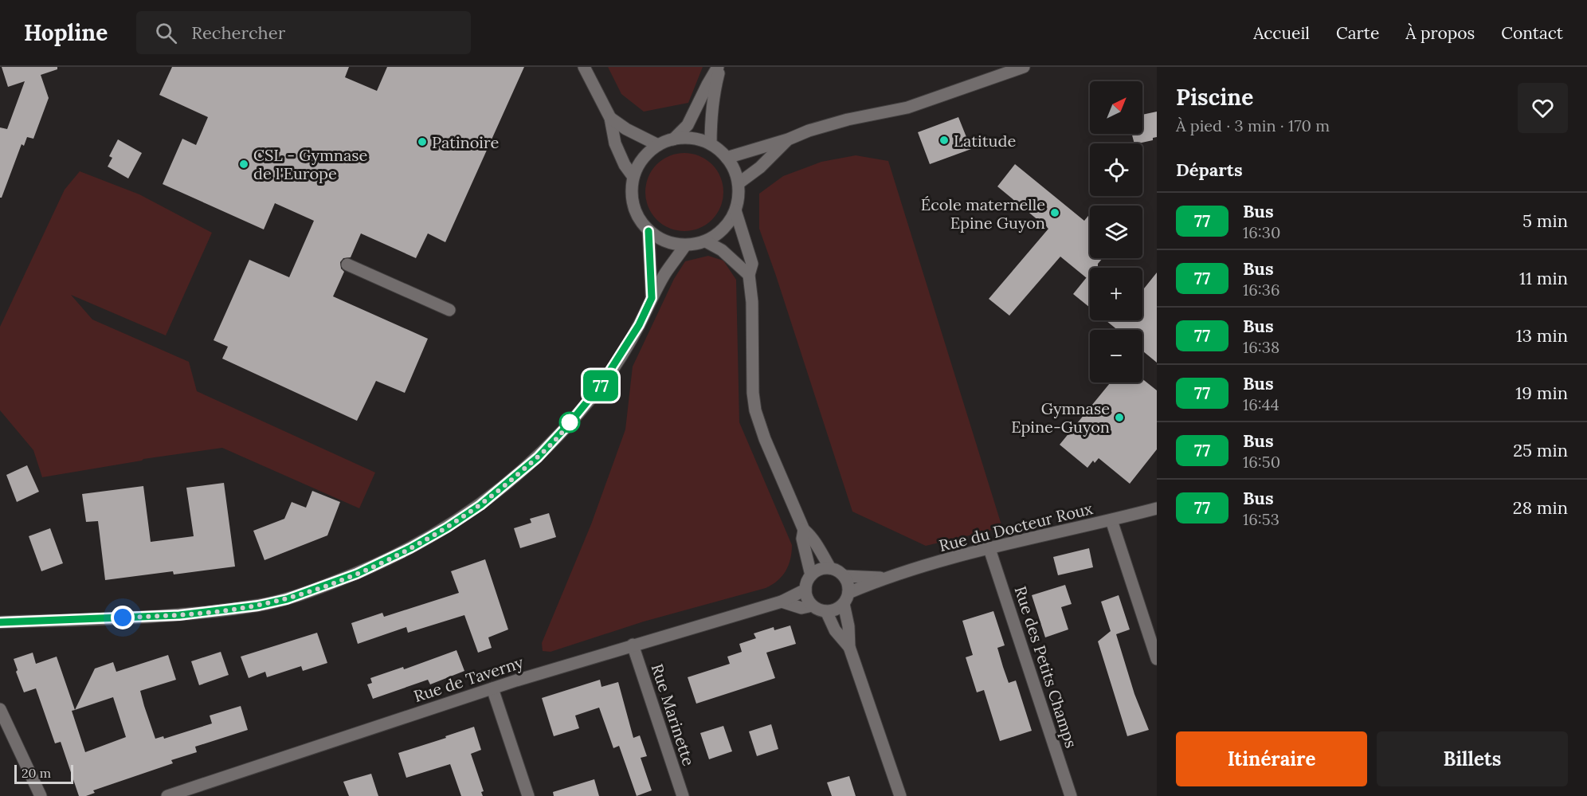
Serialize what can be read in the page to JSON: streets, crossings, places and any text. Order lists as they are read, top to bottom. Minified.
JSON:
{"streets":{"street":["Rue du Docteur Roux","Rue des Petits Champs","Rue de Taverny","Rue Marinette"]},"crossings":[["Rue du Docteur Roux","Rue des Petits Champs"],["Rue du Docteur Roux","Rue de Taverny"],["Rue de Taverny","Rue Marinette"]],"places":["Latitude","Patinoire","CSL - Gymnase de l'Europe","École maternelle Epine Guyon","Gymnase Epine-Guyon"],"lines":["bus line 77"],"scale_bar":"20 m","north":"top right","page":{"header":"Hopline","search":"Rechercher","nav":["Accueil","Carte","À propos","Contact"],"on_map":"77","heading":[["Piscine","À pied · 3 min · 170 m"],"Départs"],"map_buttons":["+","−"],"list":[{"mark":"77","name":"Bus","note":"16:30","value":"5 min"},{"mark":"77","name":"Bus","note":"16:36","value":"11 min"},{"mark":"77","name":"Bus","note":"16:38","value":"13 min"},{"mark":"77","name":"Bus","note":"16:44","value":"19 min"},{"mark":"77","name":"Bus","note":"16:50","value":"25 min"},{"mark":"77","name":"Bus","note":"16:53","value":"28 min"}],"buttons":["Itinéraire","Billets"],"scale":"20 m"}}
